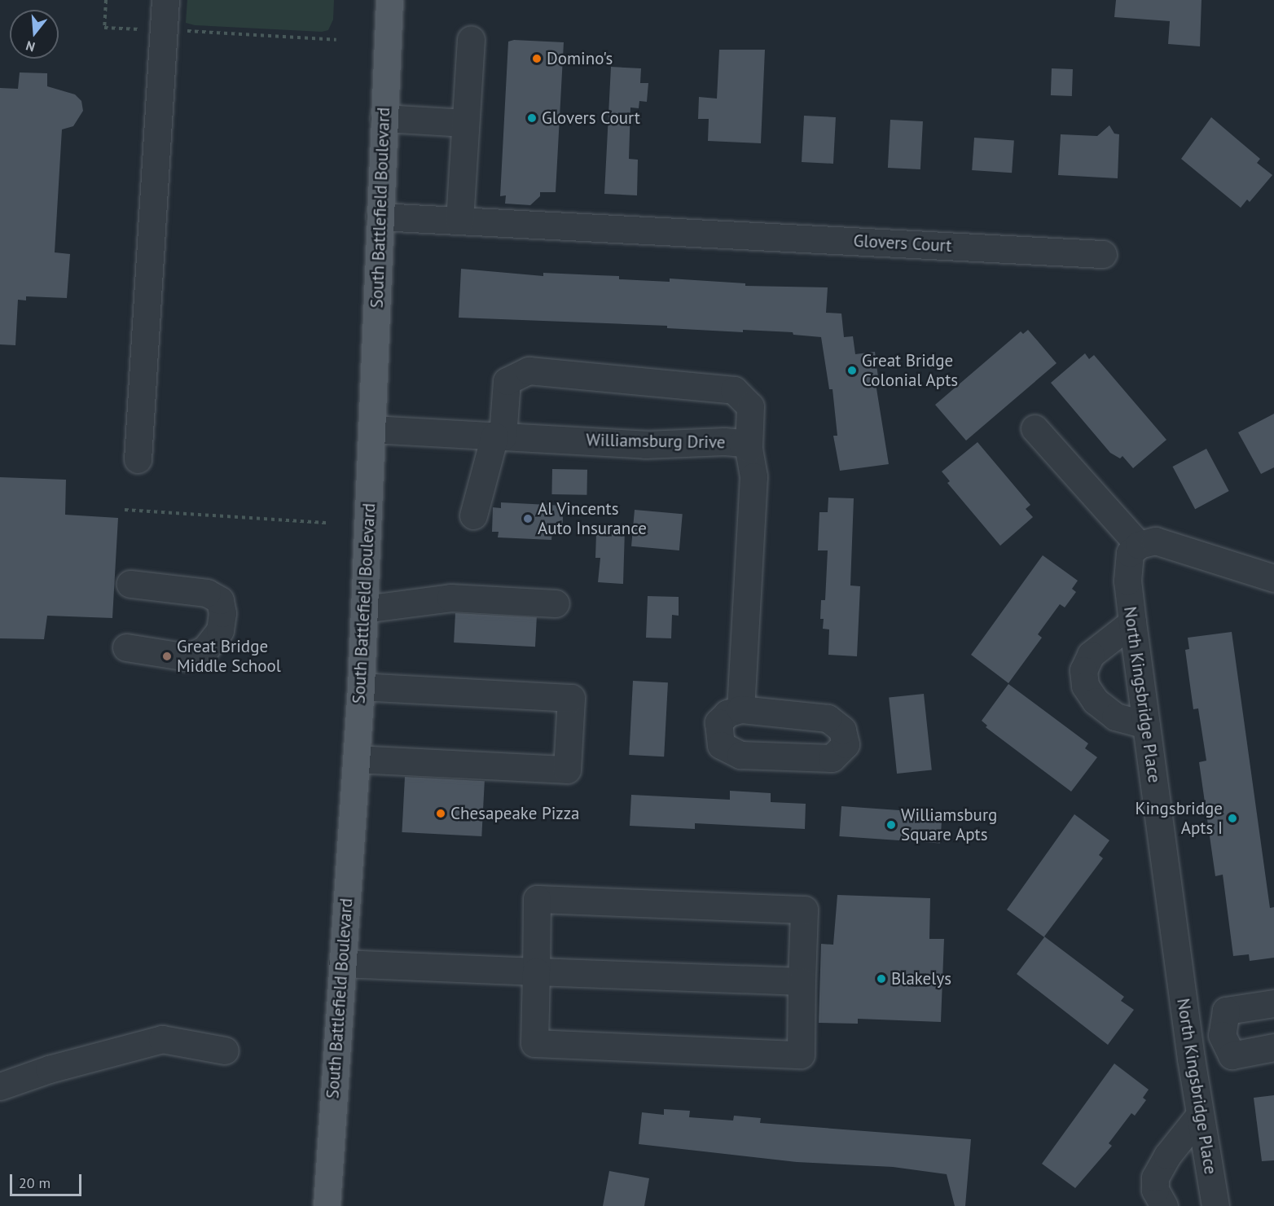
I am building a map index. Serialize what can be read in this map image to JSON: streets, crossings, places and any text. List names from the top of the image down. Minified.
{"streets":{"main road":["South Battlefield Boulevard"],"street":["Glovers Court","Williamsburg Drive","North Kingsbridge Place"]},"crossings":[["South Battlefield Boulevard","Glovers Court"],["South Battlefield Boulevard","Williamsburg Drive"]],"places":["Domino's","Glovers Court","Great Bridge Colonial Apts","Al Vincents Auto Insurance","Great Bridge Middle School","Chesapeake Pizza","Kingsbridge Apts I","Williamsburg Square Apts","Blakelys"],"scale_bar":"20 m","north":"bottom"}
